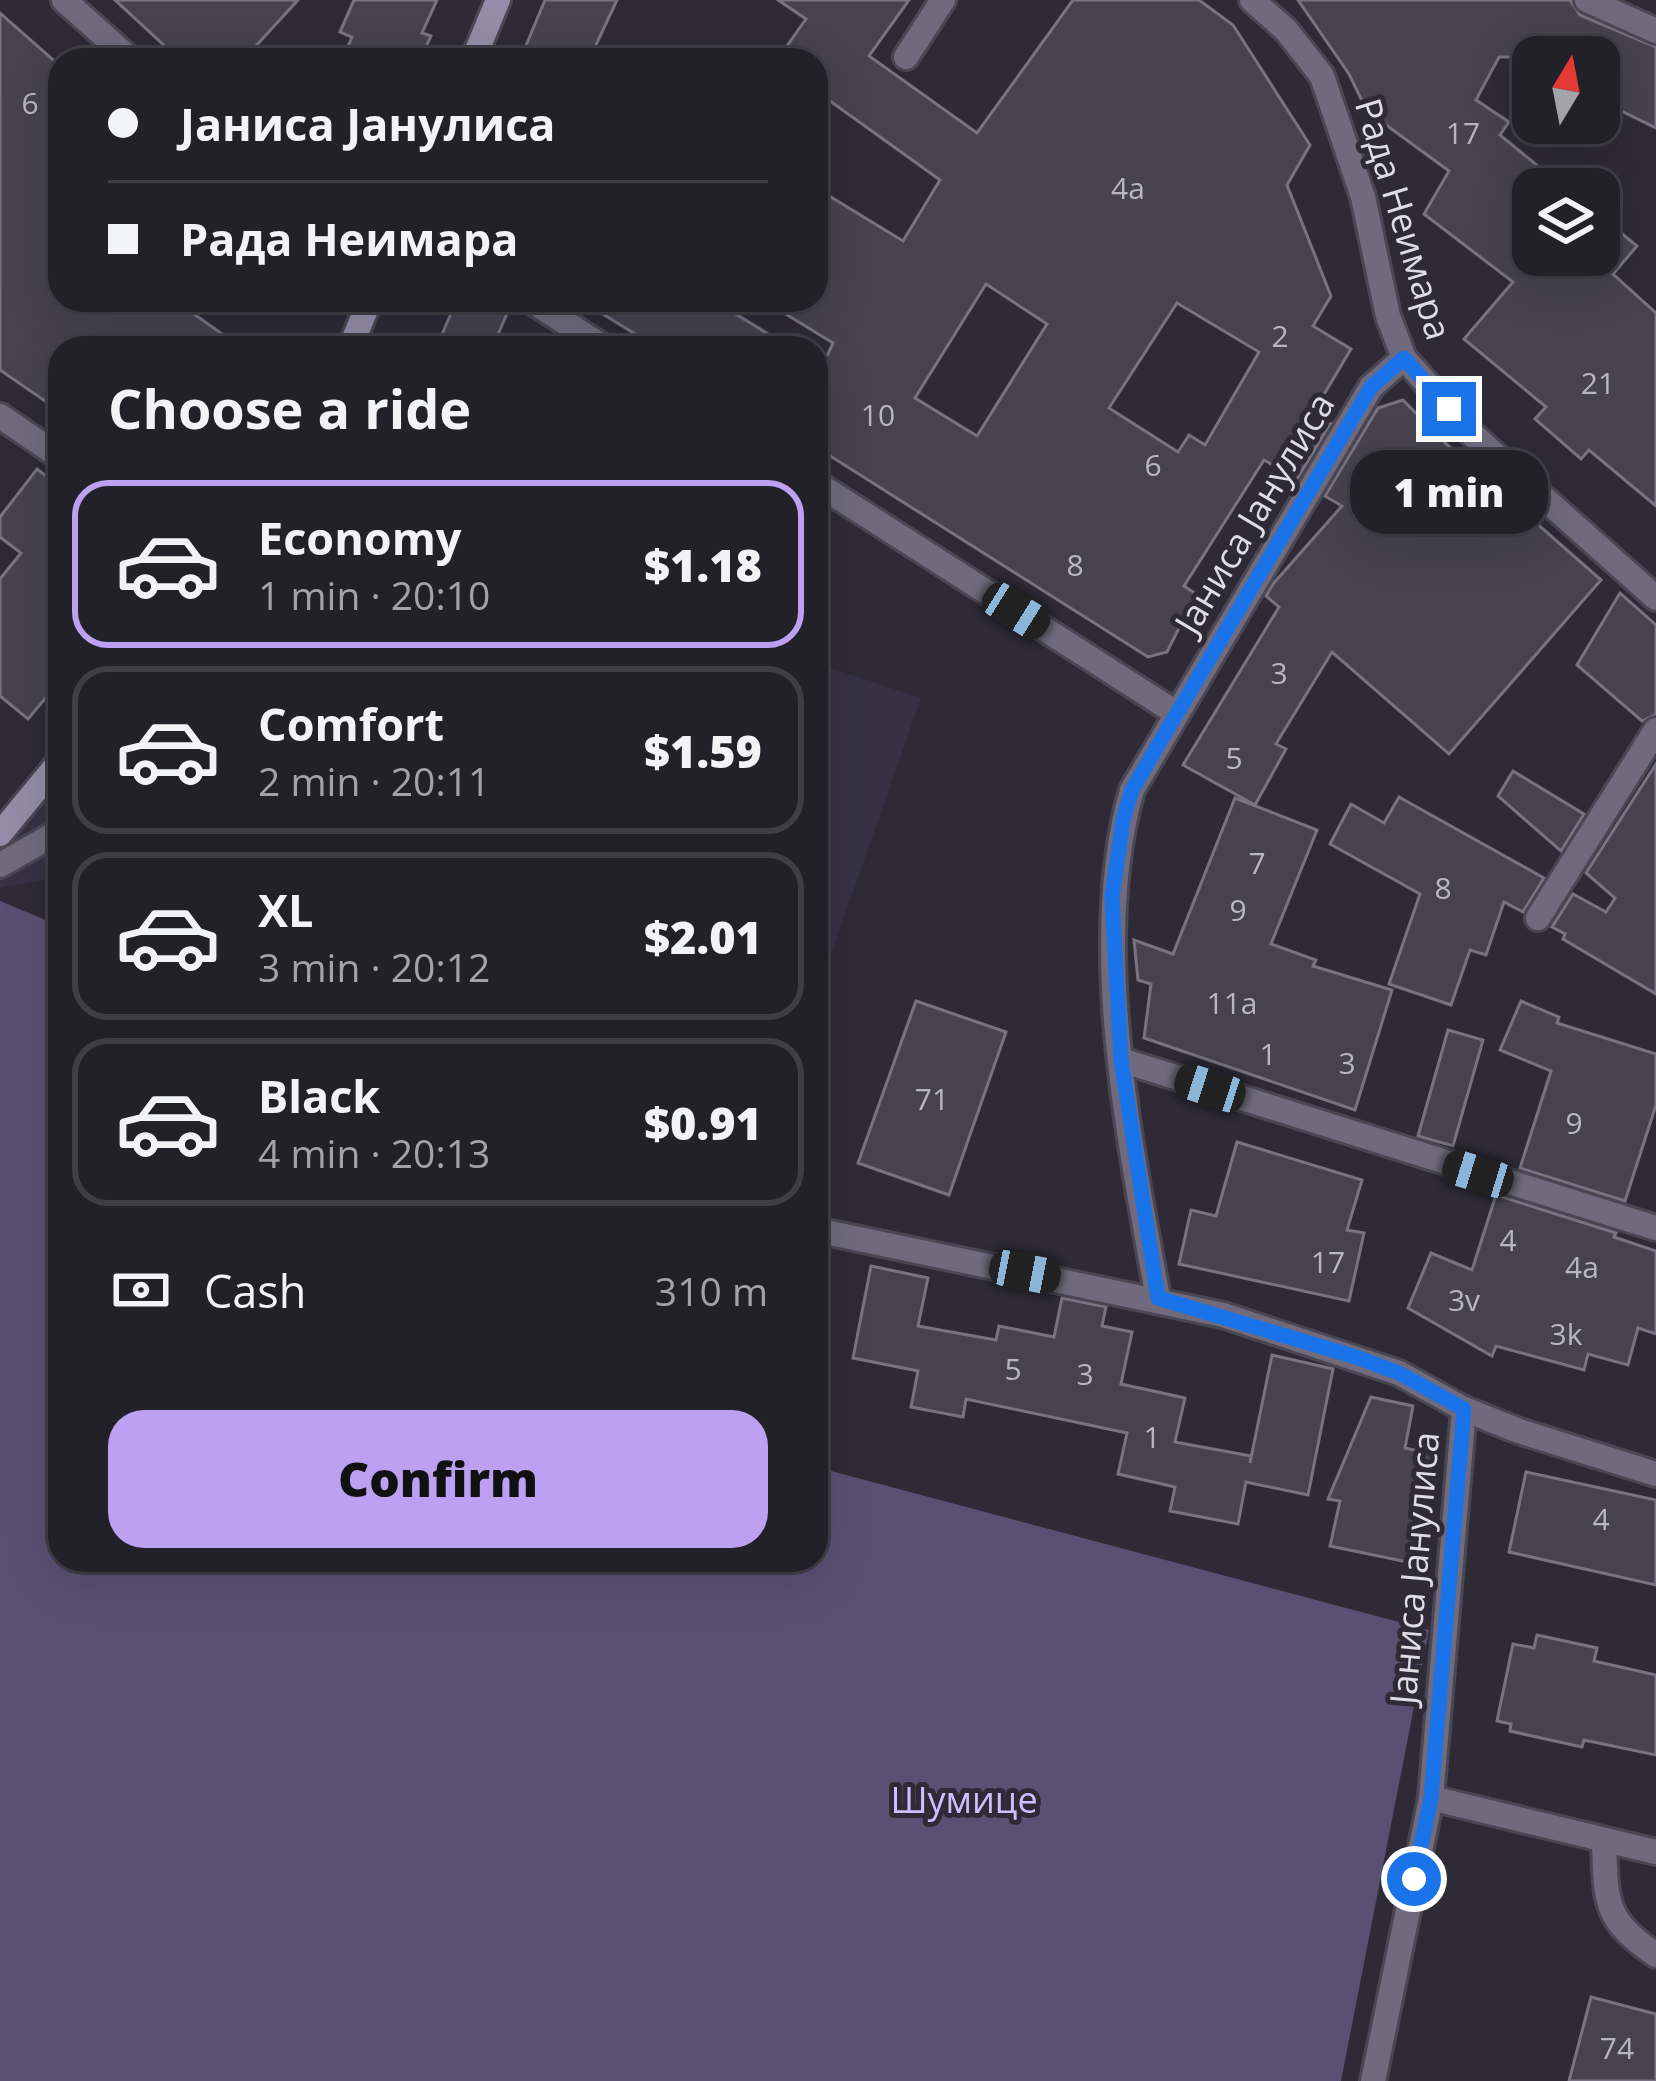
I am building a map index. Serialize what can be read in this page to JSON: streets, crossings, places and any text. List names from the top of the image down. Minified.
{"streets":{"street":["Рада Неимара","Јаниса Јанулиса"]},"crossings":[["Рада Неимара","Јаниса Јанулиса"]],"parks":["Шумице"],"house_numbers":["6","17","4a","2","21","10","6","8","3","5","7","8","9","11a","1","3","71","9","4","17","4a","3v","3k","5","3","1","4","74"],"north":"top","page":{"banner":["Јаниса Јанулиса","Рада Неимара"],"heading":"Choose a ride","bubble":"1 min","list":[{"name":"Economy","note":"1 min · 20:10","value":"$1.18"},{"name":"Comfort","note":"2 min · 20:11","value":"$1.59"},{"name":"XL","note":"3 min · 20:12","value":"$2.01"},{"name":"Black","note":"4 min · 20:13","value":"$0.91"}],"pay":["Cash","310 m"],"buttons":"Confirm"}}
